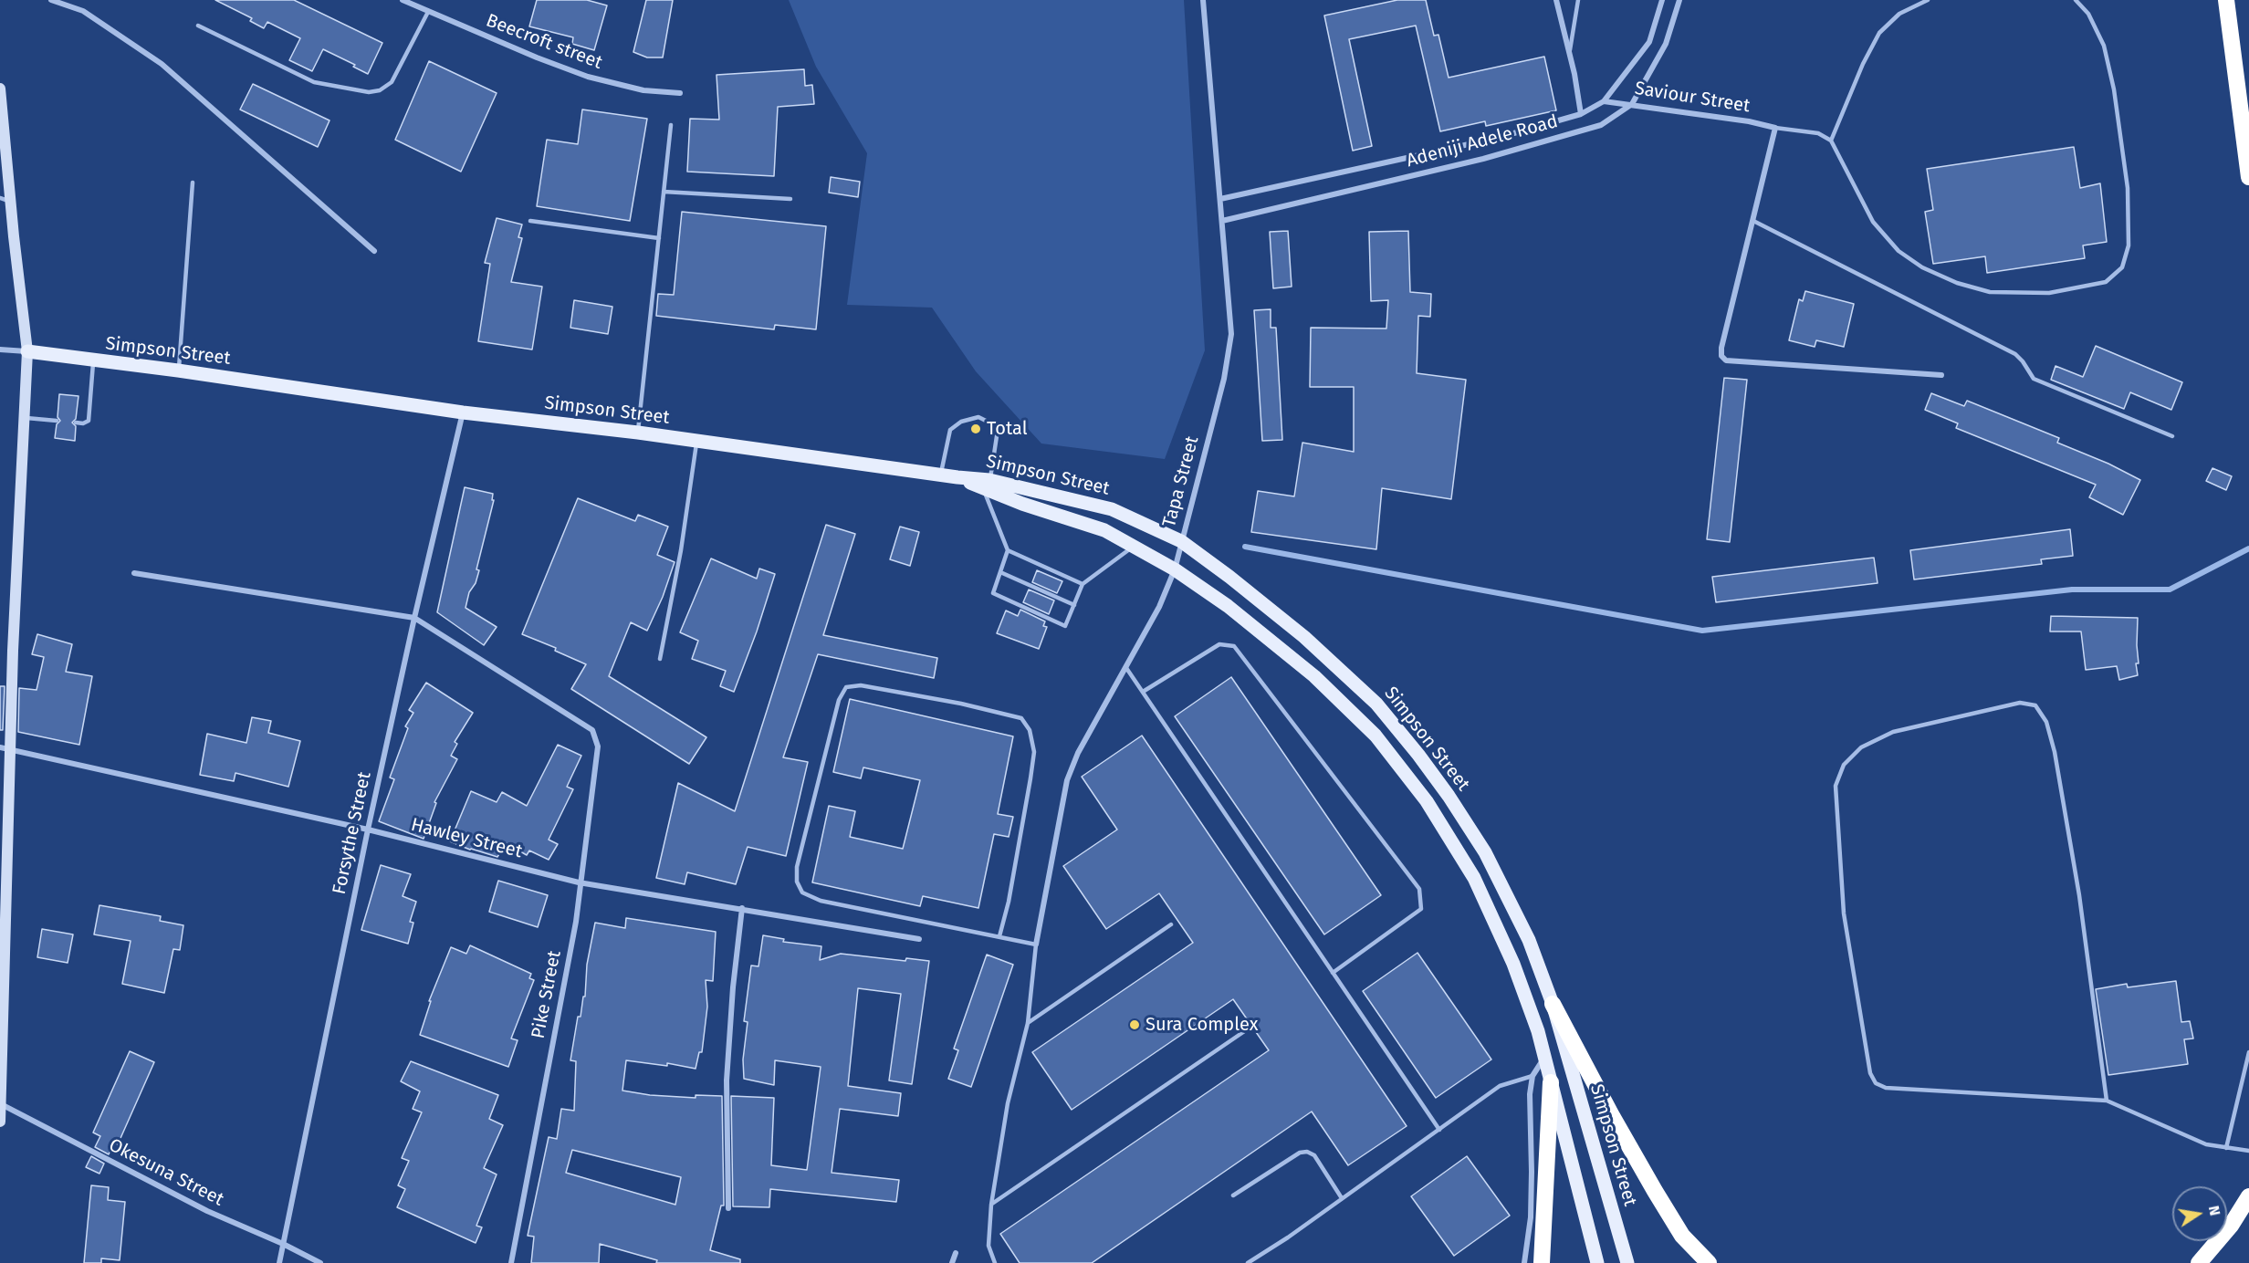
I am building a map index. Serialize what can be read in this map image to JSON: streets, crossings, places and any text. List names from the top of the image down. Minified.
{"streets":{"main road":["Simpson Street"],"street":["Beecroft street","Saviour Street","Adeniji Adele Road","Tapa Street","Forsythe Street","Hawley Street","Pike Street","Okesuna Street"]},"crossings":[["Saviour Street","Adeniji Adele Road"],["Adeniji Adele Road","Tapa Street"],["Simpson Street","Tapa Street"],["Simpson Street","Forsythe Street"],["Forsythe Street","Hawley Street"],["Forsythe Street","Pike Street"],["Forsythe Street","Okesuna Street"],["Hawley Street","Pike Street"]],"places":["Total","Sura Complex"],"north":"right"}
